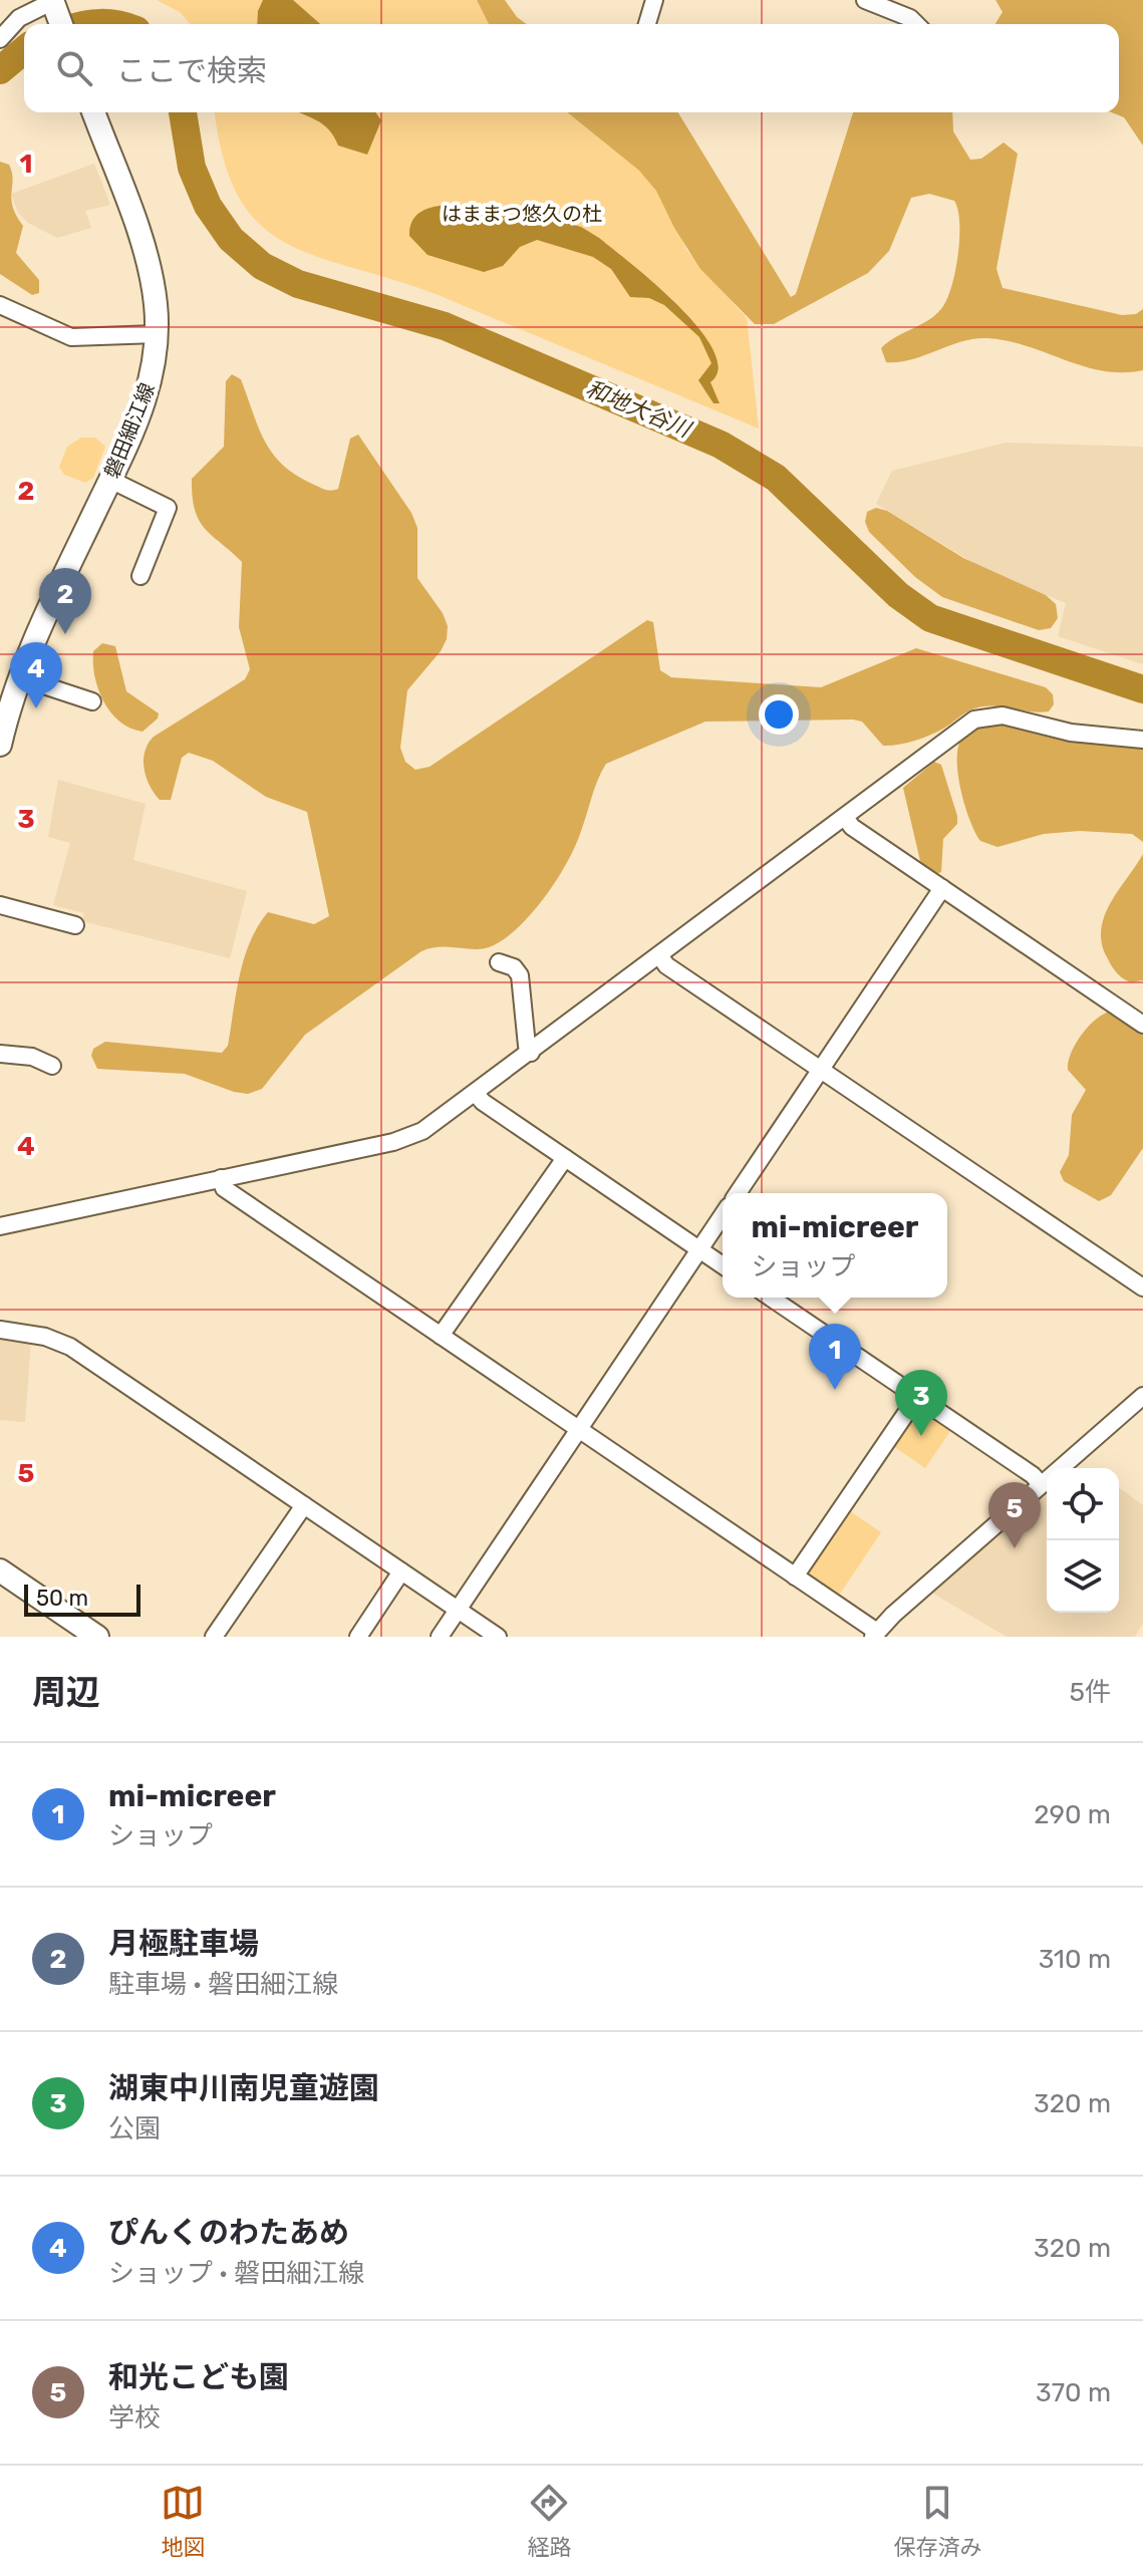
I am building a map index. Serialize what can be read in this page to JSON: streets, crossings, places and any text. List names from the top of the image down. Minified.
{"streets":{"main road":["磐田細江線"]},"water":["和地大谷川"],"parks":["はままつ悠久の杜"],"scale_bar":"50 m","page":{"search":"ここで検索","pins":["2","4","1","3","5"],"popup":["mi-micreer","ショップ"],"scale":"50 m","heading":["周辺","5件"],"list":[{"mark":"1","name":"mi-micreer","note":"ショップ","value":"290 m"},{"mark":"2","name":"月極駐車場","note":"駐車場 · 磐田細江線","value":"310 m"},{"mark":"3","name":"湖東中川南児童遊園","note":"公園","value":"320 m"},{"mark":"4","name":"ぴんくのわたあめ","note":"ショップ · 磐田細江線","value":"320 m"},{"mark":"5","name":"和光こども園","note":"学校","value":"370 m"}],"nav":["地図","経路","保存済み"]},"grid":{"rows":["1","2","3","4","5"]}}
